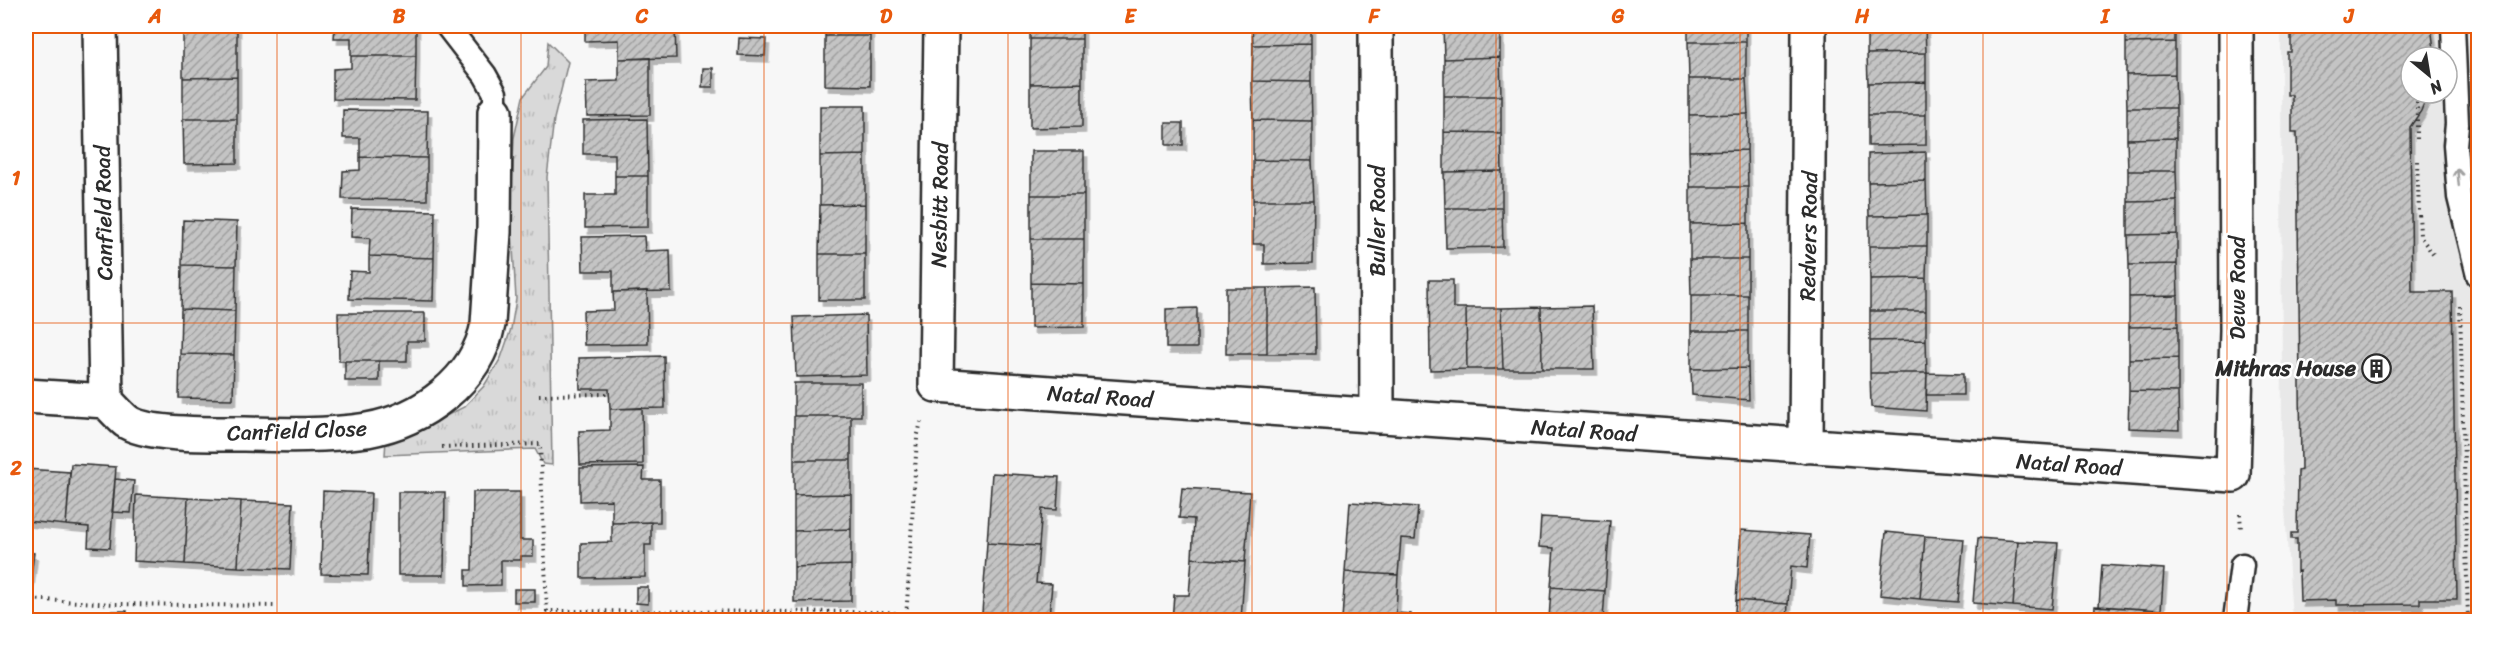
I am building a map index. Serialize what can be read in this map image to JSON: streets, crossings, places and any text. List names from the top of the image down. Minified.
{"streets":{"street":["Nesbitt Road","Canfield Road","Buller Road","Redvers Road","Dewe Road","Natal Road","Canfield Close"]},"crossings":[["Nesbitt Road","Natal Road"],["Canfield Road","Canfield Close"],["Buller Road","Natal Road"],["Redvers Road","Natal Road"],["Dewe Road","Natal Road"]],"places":{"building":["Mithras House"]},"north":"bottom right","grid":{"columns":["A","B","C","D","E","F","G","H","I","J"],"rows":["1","2"]}}
